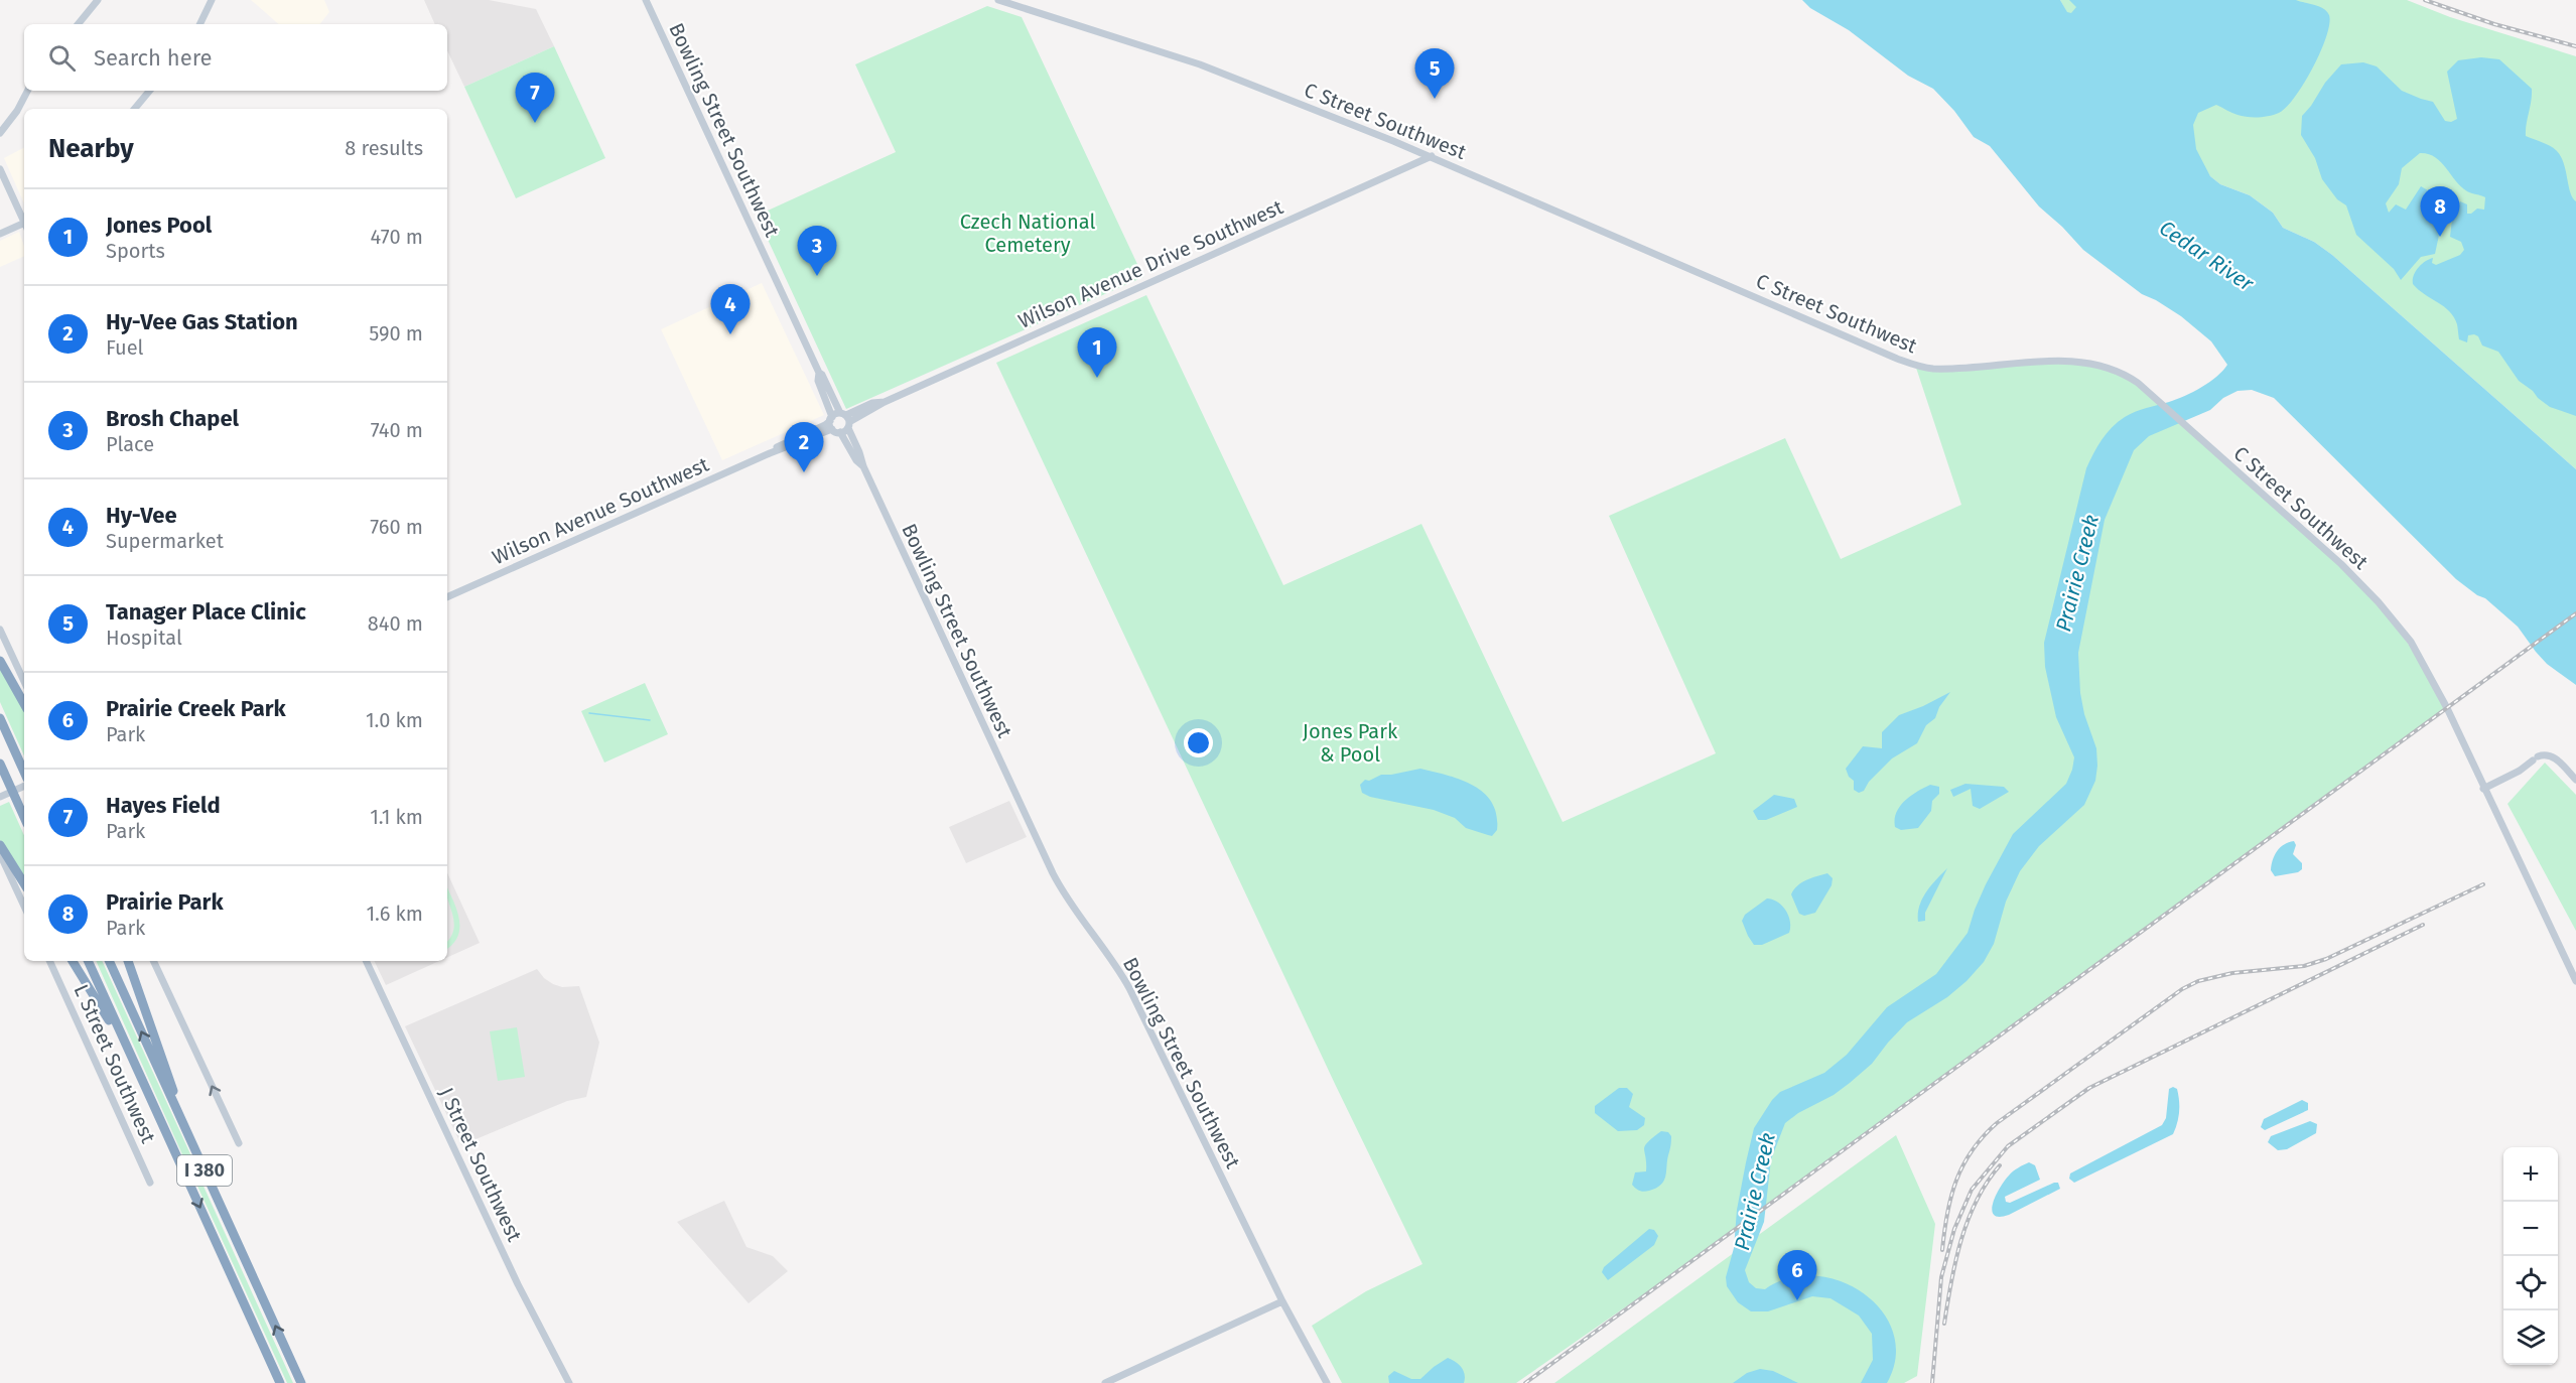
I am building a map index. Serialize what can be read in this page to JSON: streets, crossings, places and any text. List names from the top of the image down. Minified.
{"streets":{"highway":["I 380"],"main road":["C Street Southwest","Bowling Street Southwest","Wilson Avenue Drive Southwest","Wilson Avenue Southwest","L Street Southwest","J Street Southwest"]},"crossings":[["C Street Southwest","Wilson Avenue Drive Southwest"],["Bowling Street Southwest","Wilson Avenue Drive Southwest"],["Bowling Street Southwest","Wilson Avenue Southwest"],["Wilson Avenue Drive Southwest","Wilson Avenue Southwest"]],"water":["Cedar River","Prairie Creek"],"parks":["Czech National Cemetery","Jones Park & Pool"],"page":{"search":"Search here","pins":["5","7","8","3","4","1","2","6"],"heading":["Nearby","8 results"],"list":[{"mark":"1","name":"Jones Pool","note":"Sports","value":"470 m"},{"mark":"2","name":"Hy-Vee Gas Station","note":"Fuel","value":"590 m"},{"mark":"3","name":"Brosh Chapel","note":"Place","value":"740 m"},{"mark":"4","name":"Hy-Vee","note":"Supermarket","value":"760 m"},{"mark":"5","name":"Tanager Place Clinic","note":"Hospital","value":"840 m"},{"mark":"6","name":"Prairie Creek Park","note":"Park","value":"1.0 km"},{"mark":"7","name":"Hayes Field","note":"Park","value":"1.1 km"},{"mark":"8","name":"Prairie Park","note":"Park","value":"1.6 km"}],"map_buttons":["+","−"]}}
